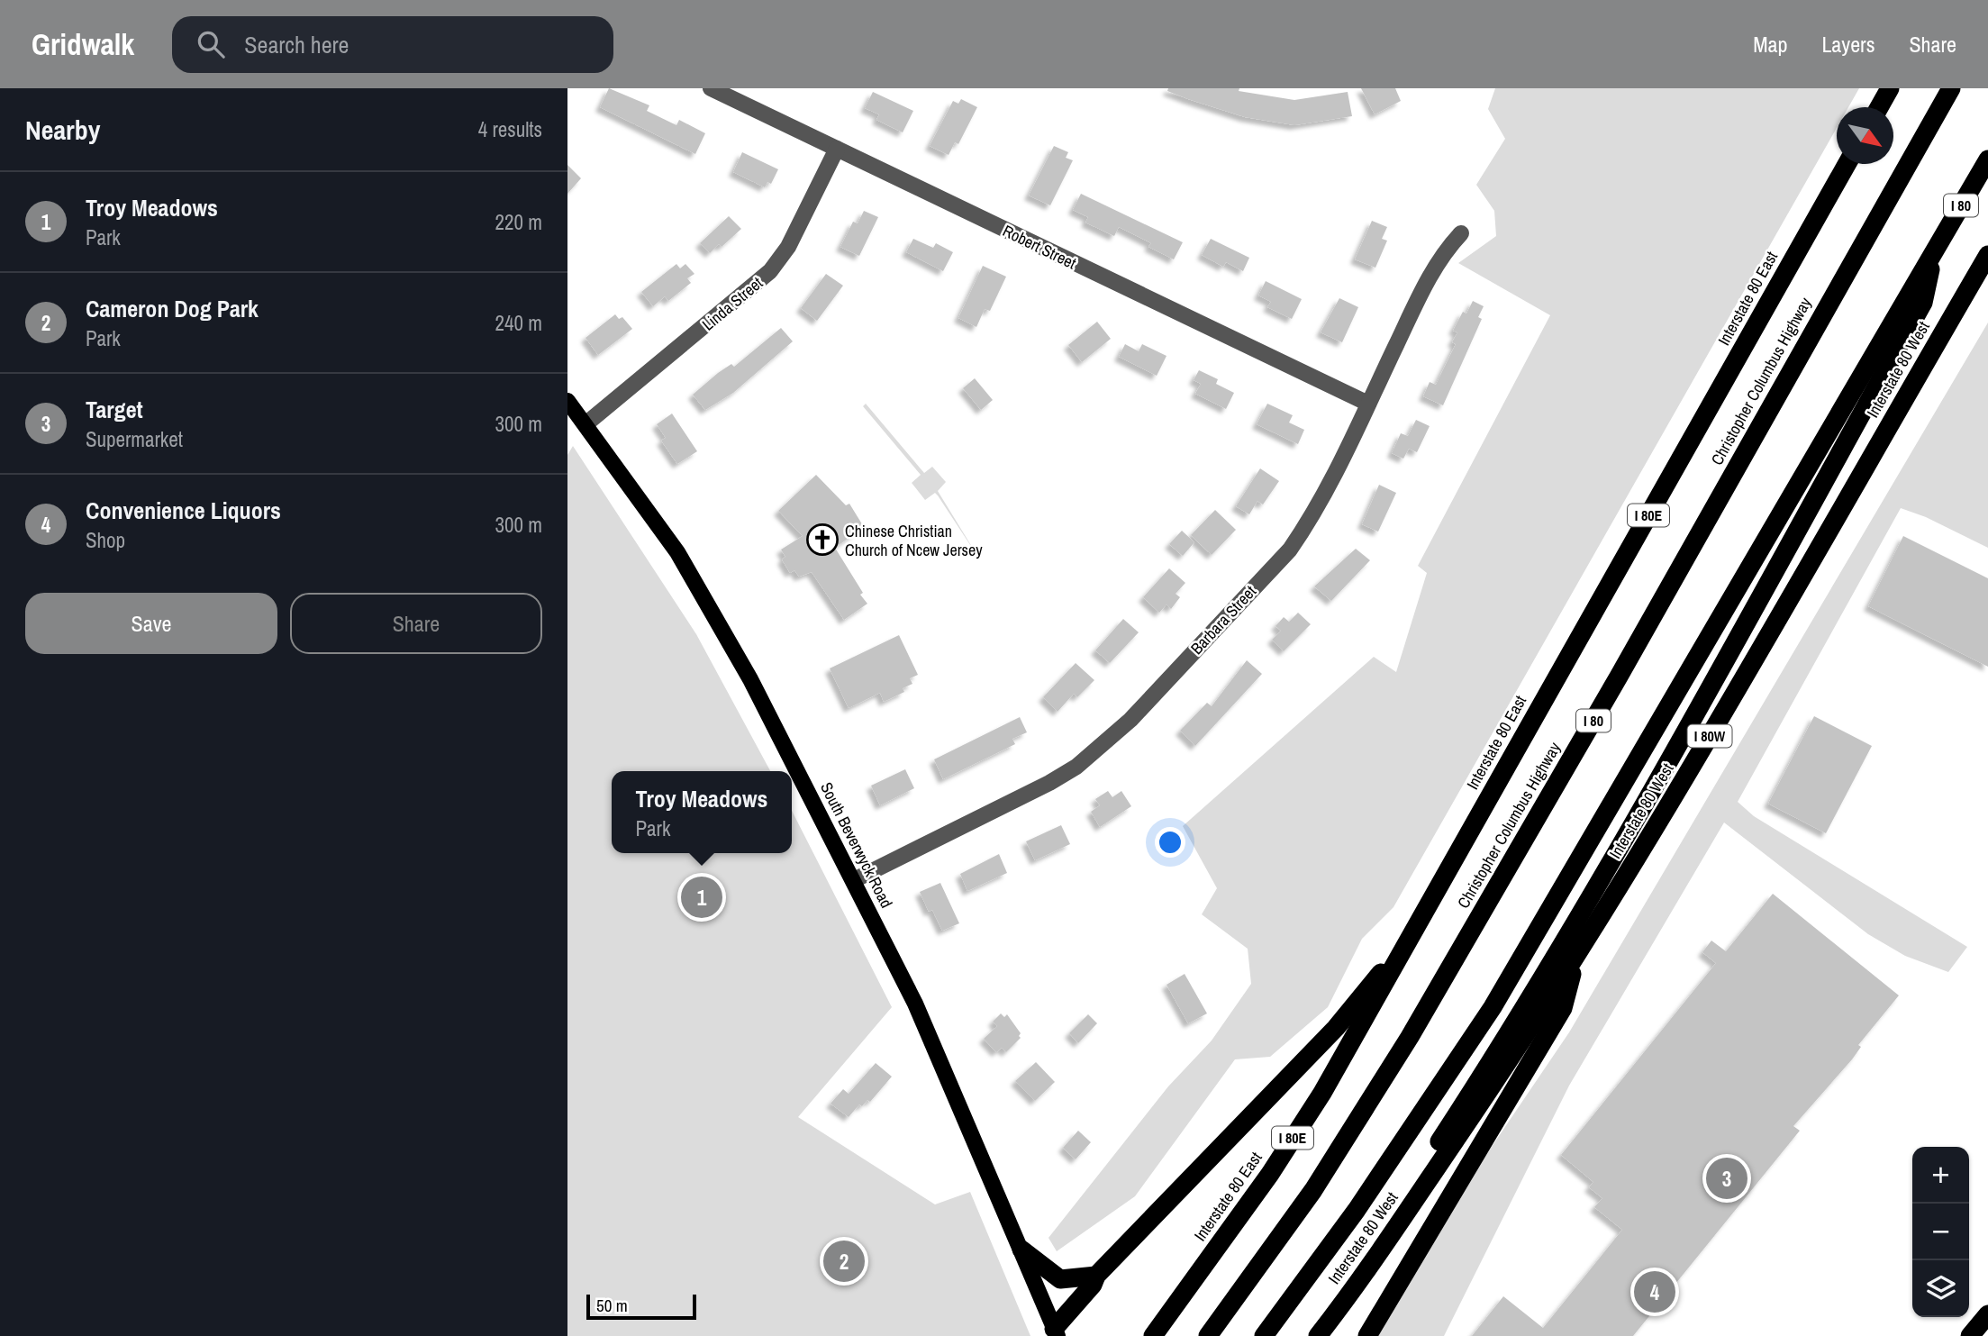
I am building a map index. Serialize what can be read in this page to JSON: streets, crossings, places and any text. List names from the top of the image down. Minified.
{"streets":{"highway":["I 80","Interstate 80 East","Interstate 80 West","Christopher Columbus Highway","I 80E","I 80W"],"main road":["South Beverwyck Road"],"street":["Robert Street","Linda Street","Barbara Street"]},"crossings":[["Robert Street","Linda Street"],["Robert Street","Barbara Street"],["Linda Street","South Beverwyck Road"],["Barbara Street","South Beverwyck Road"]],"places":{"church":["Chinese Christian Church of Ncew Jersey"]},"scale_bar":"50 m","north":"bottom right","page":{"header":"Gridwalk","search":"Search here","nav":["Map","Layers","Share"],"heading":["Nearby","4 results"],"list":[{"mark":"1","name":"Troy Meadows","note":"Park","value":"220 m"},{"mark":"2","name":"Cameron Dog Park","note":"Park","value":"240 m"},{"mark":"3","name":"Target","note":"Supermarket","value":"300 m"},{"mark":"4","name":"Convenience Liquors","note":"Shop","value":"300 m"}],"buttons":["Save","Share"],"popup":["Troy Meadows","Park"],"pins":["1","3","2","4"],"map_buttons":["+","−"],"scale":"50 m"}}
